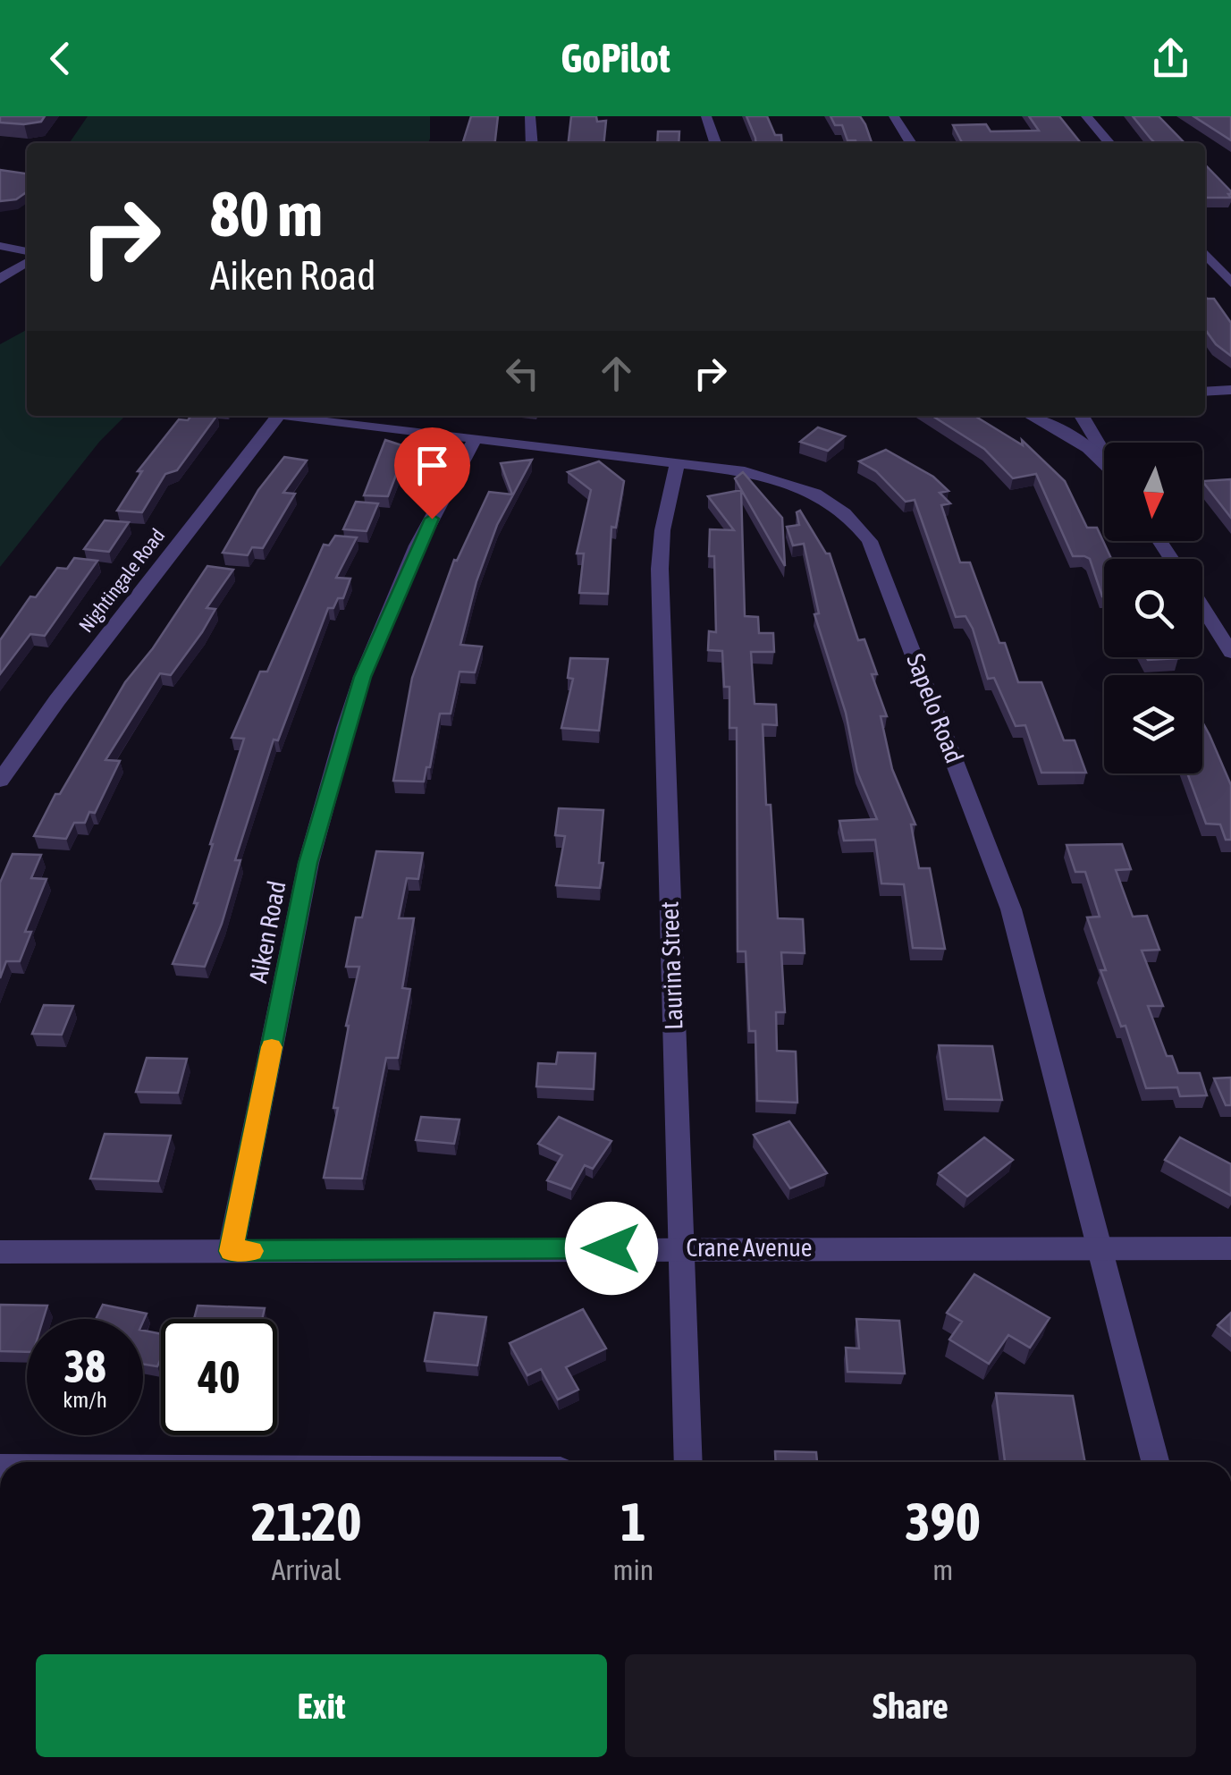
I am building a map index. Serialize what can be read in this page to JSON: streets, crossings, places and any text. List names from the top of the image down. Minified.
{"streets":{"street":["Nightingale Road","Sapelo Road","Aiken Road","Laurina Street","Crane Avenue"]},"crossings":[["Sapelo Road","Aiken Road"],["Sapelo Road","Laurina Street"],["Sapelo Road","Crane Avenue"],["Aiken Road","Crane Avenue"],["Laurina Street","Crane Avenue"]],"north":"bottom","page":{"header":"GoPilot","turn":["80 m","Aiken Road"],"speed":"38 km/h","limit":"40","eta":["21:20","Arrival","1","min","390","m"],"buttons":["Exit","Share"]}}
